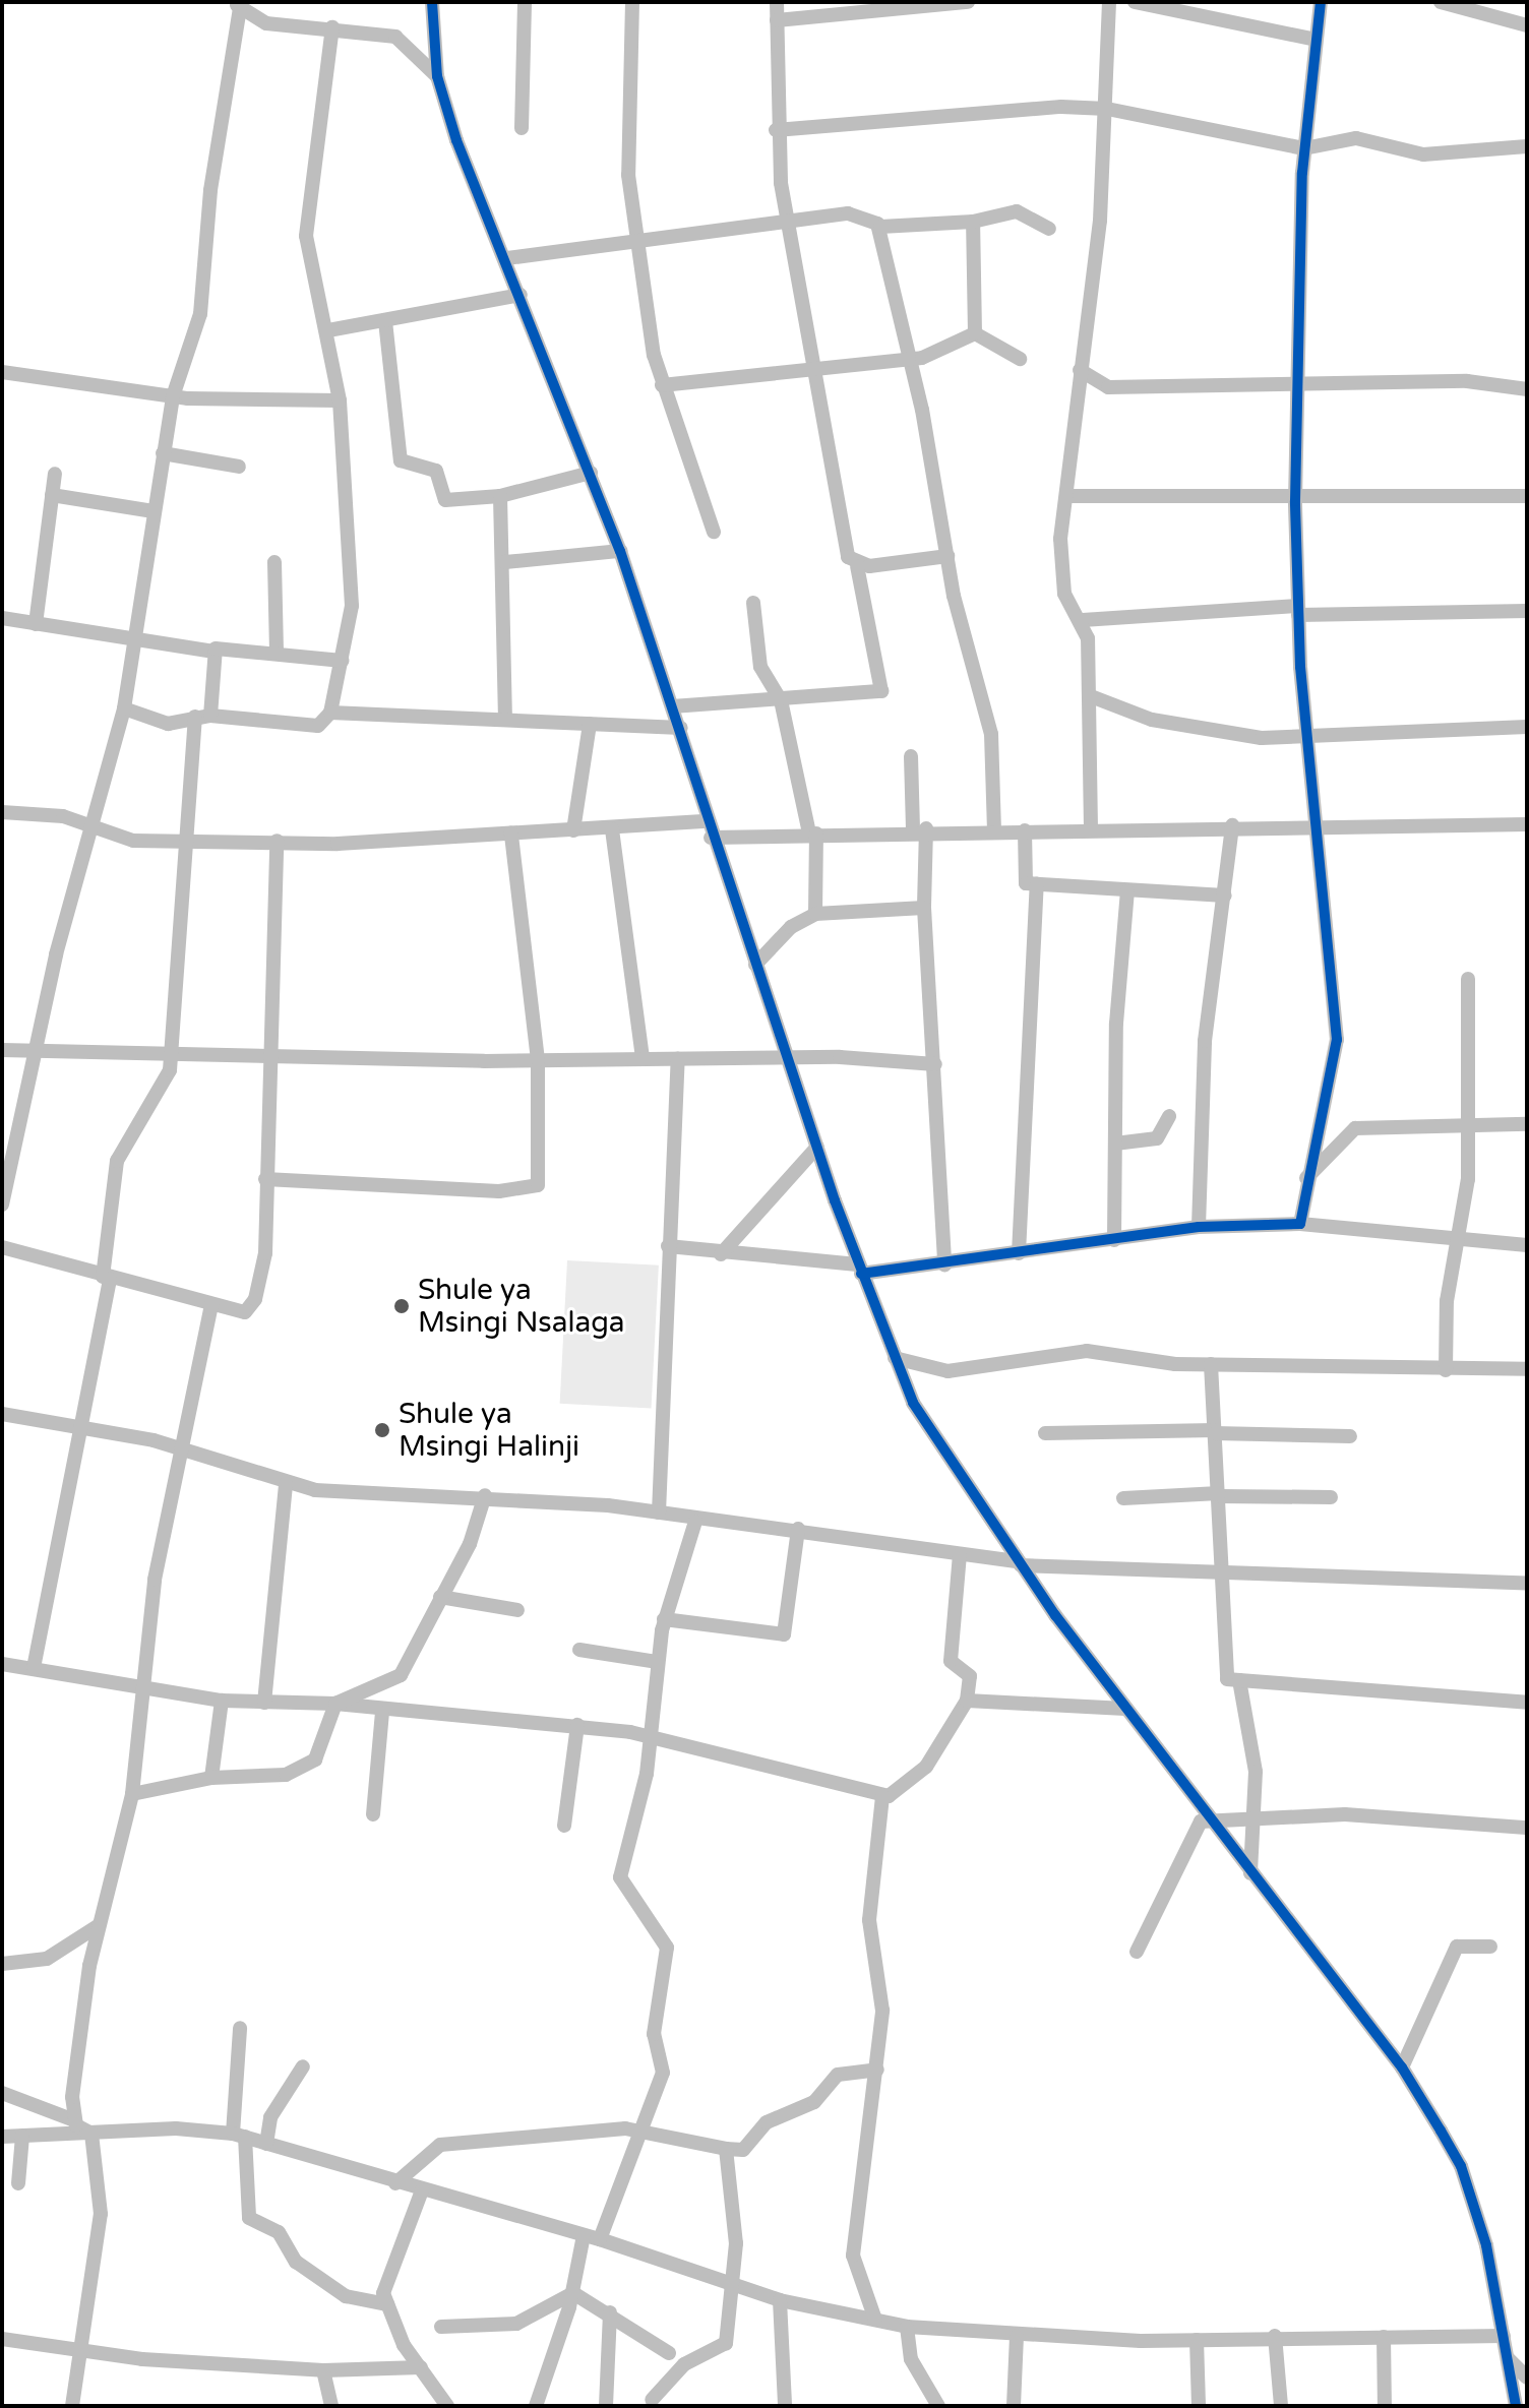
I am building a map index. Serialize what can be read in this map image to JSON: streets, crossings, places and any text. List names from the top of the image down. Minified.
{"places":["Shule ya Msingi Nsalaga","Shule ya Msingi Halinji"]}
